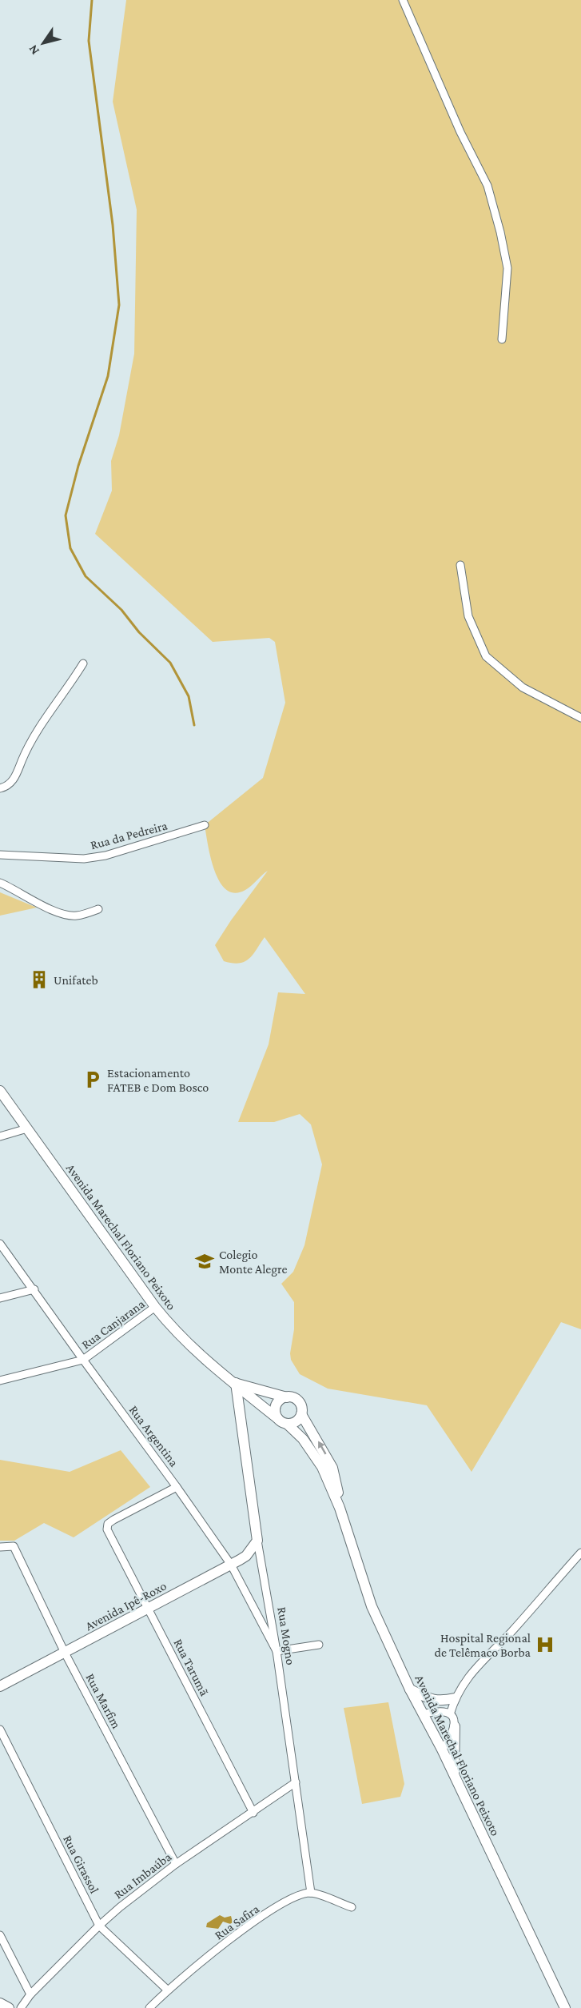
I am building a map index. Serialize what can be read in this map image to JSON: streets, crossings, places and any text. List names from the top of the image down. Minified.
{"streets":{"main road":["Avenida Marechal Floriano Peixoto","Avenida Ipê-Roxo","Rua Mogno"],"street":["Rua da Pedreira","Rua Canjarana","Rua Argentina","Rua Tarumã","Rua Marfim","Rua Girassol","Rua Imbaúba","Rua Safira"]},"crossings":[["Avenida Marechal Floriano Peixoto","Rua Canjarana"],["Avenida Marechal Floriano Peixoto","Rua Mogno"],["Rua Canjarana","Rua Argentina"],["Rua Argentina","Avenida Ipê-Roxo"],["Rua Argentina","Rua Mogno"],["Rua Argentina","Rua Tarumã"],["Avenida Ipê-Roxo","Rua Mogno"],["Avenida Ipê-Roxo","Rua Tarumã"],["Avenida Ipê-Roxo","Rua Marfim"],["Rua Mogno","Rua Imbaúba"],["Rua Mogno","Rua Safira"],["Rua Tarumã","Rua Imbaúba"],["Rua Marfim","Rua Imbaúba"],["Rua Girassol","Rua Imbaúba"],["Rua Girassol","Rua Safira"]],"places":{"building":["Unifateb"],"parking":["Estacionamento FATEB e Dom Bosco"],"school or university":["Colegio Monte Alegre"],"hospital":["Hospital Regional de Telêmaco Borba"]},"north":"bottom left"}
